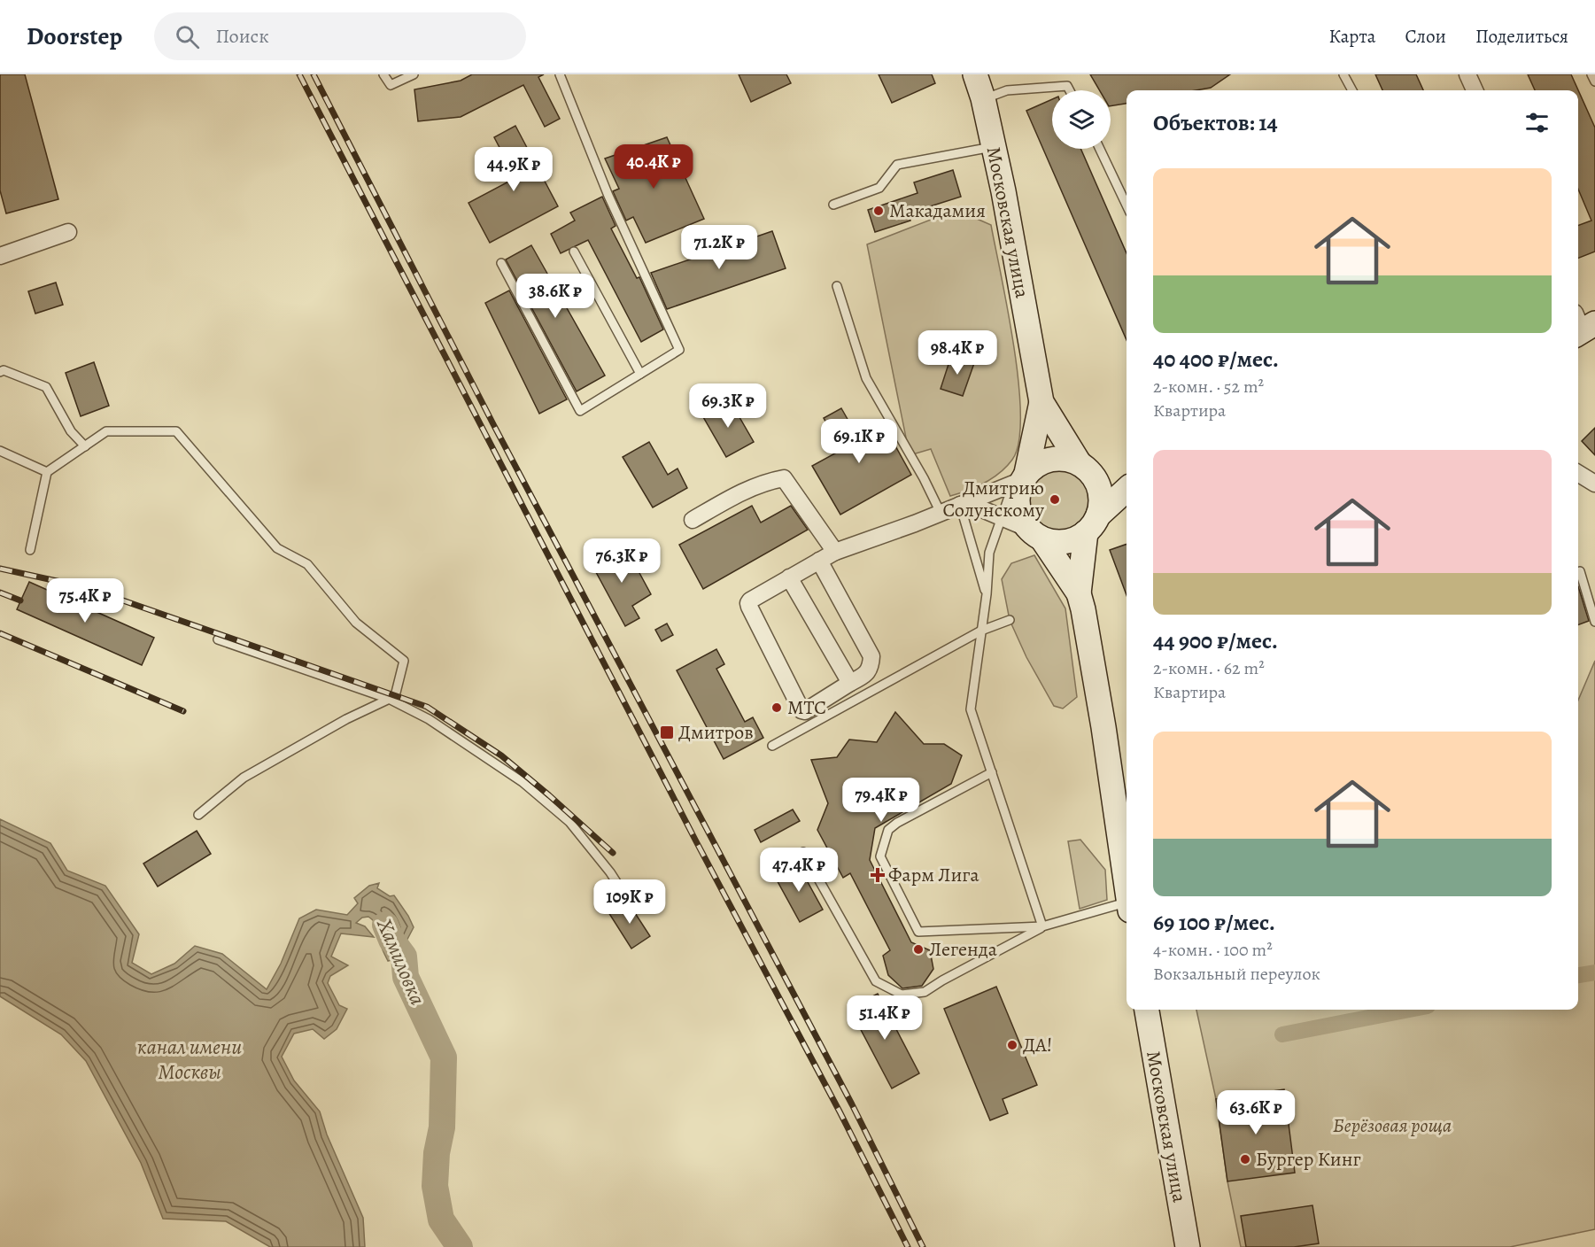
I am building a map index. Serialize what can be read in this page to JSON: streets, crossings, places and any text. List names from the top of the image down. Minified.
{"streets":{"main road":["Московская улица"]},"water":["Хамиловка","канал имени Москвы"],"parks":["Берёзовая роща"],"places":{"other":["Макадамия","Дмитрию Солунскому","МТС","Легенда","ДА!","Бургер Кинг"],"transit":["Дмитров"],"health":["Фарм Лига"]},"page":{"header":"Doorstep","search":"Поиск","nav":["Карта","Слои","Поделиться"],"heading":"Объектов: 14","price":["40.4K ₽","44.9K ₽","71.2K ₽","38.6K ₽","98.4K ₽","69.3K ₽","69.1K ₽","76.3K ₽","75.4K ₽","79.4K ₽","47.4K ₽","109K ₽","51.4K ₽","63.6K ₽"],"list":[{"name":"40 400 ₽/мес.","note":"2-комн. · 52 m² · Квартира"},{"name":"44 900 ₽/мес.","note":"2-комн. · 62 m² · Квартира"},{"name":"69 100 ₽/мес.","note":"4-комн. · 100 m² · Вокзальный переулок"}]}}
